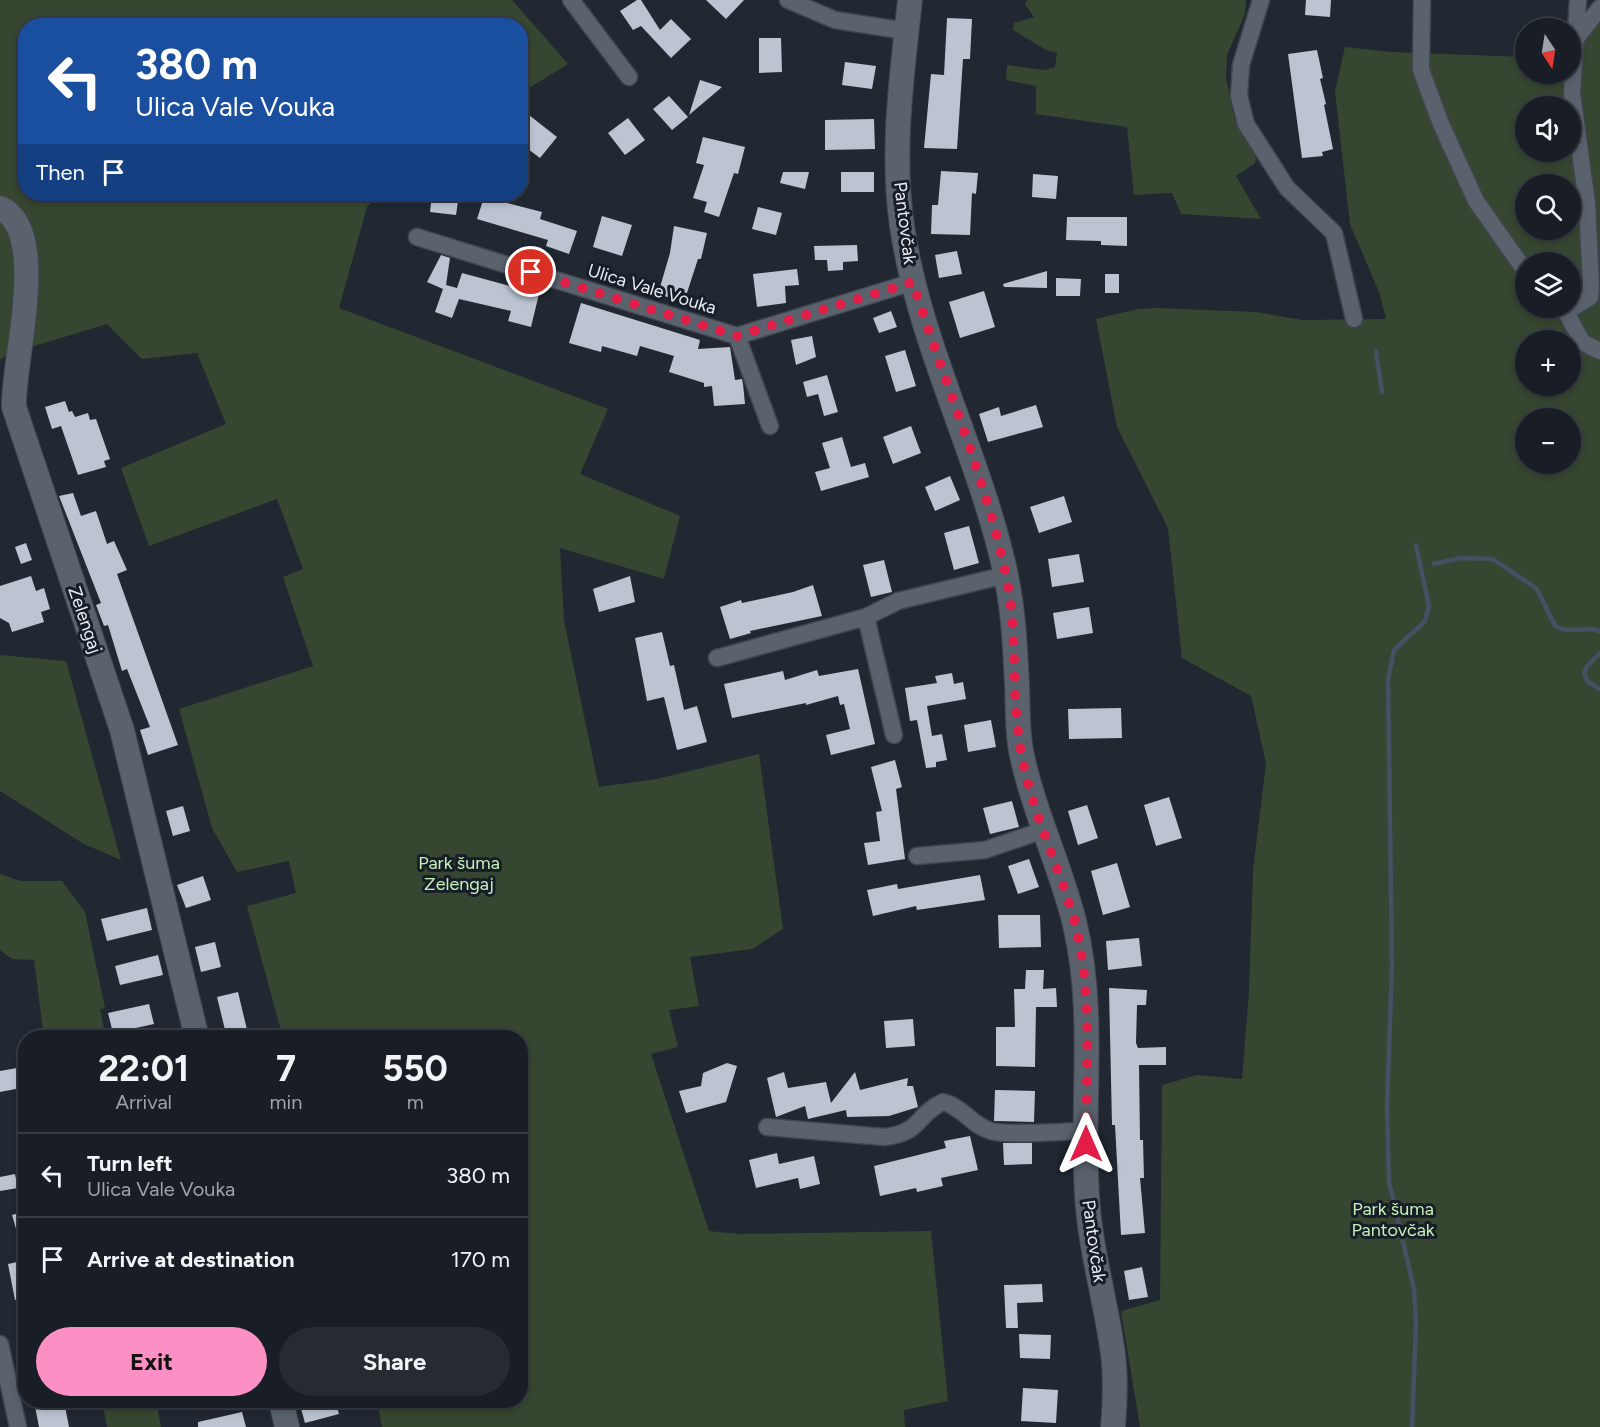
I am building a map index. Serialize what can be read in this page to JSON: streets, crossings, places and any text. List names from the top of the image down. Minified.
{"streets":{"main road":["Pantovčak","Zelengaj"],"street":["Ulica Vale Vouka"]},"parks":["Park šuma Zelengaj","Park šuma Pantovčak"],"north":"bottom","page":{"map_buttons":["+","−"],"turn":["380 m","Ulica Vale Vouka"],"then":"Then","eta":["22:01","Arrival","7","min","550","m"],"list":[{"name":"Turn left","note":"Ulica Vale Vouka","value":"380 m"},{"name":"Arrive at destination","value":"170 m"}],"buttons":["Exit","Share"]}}
